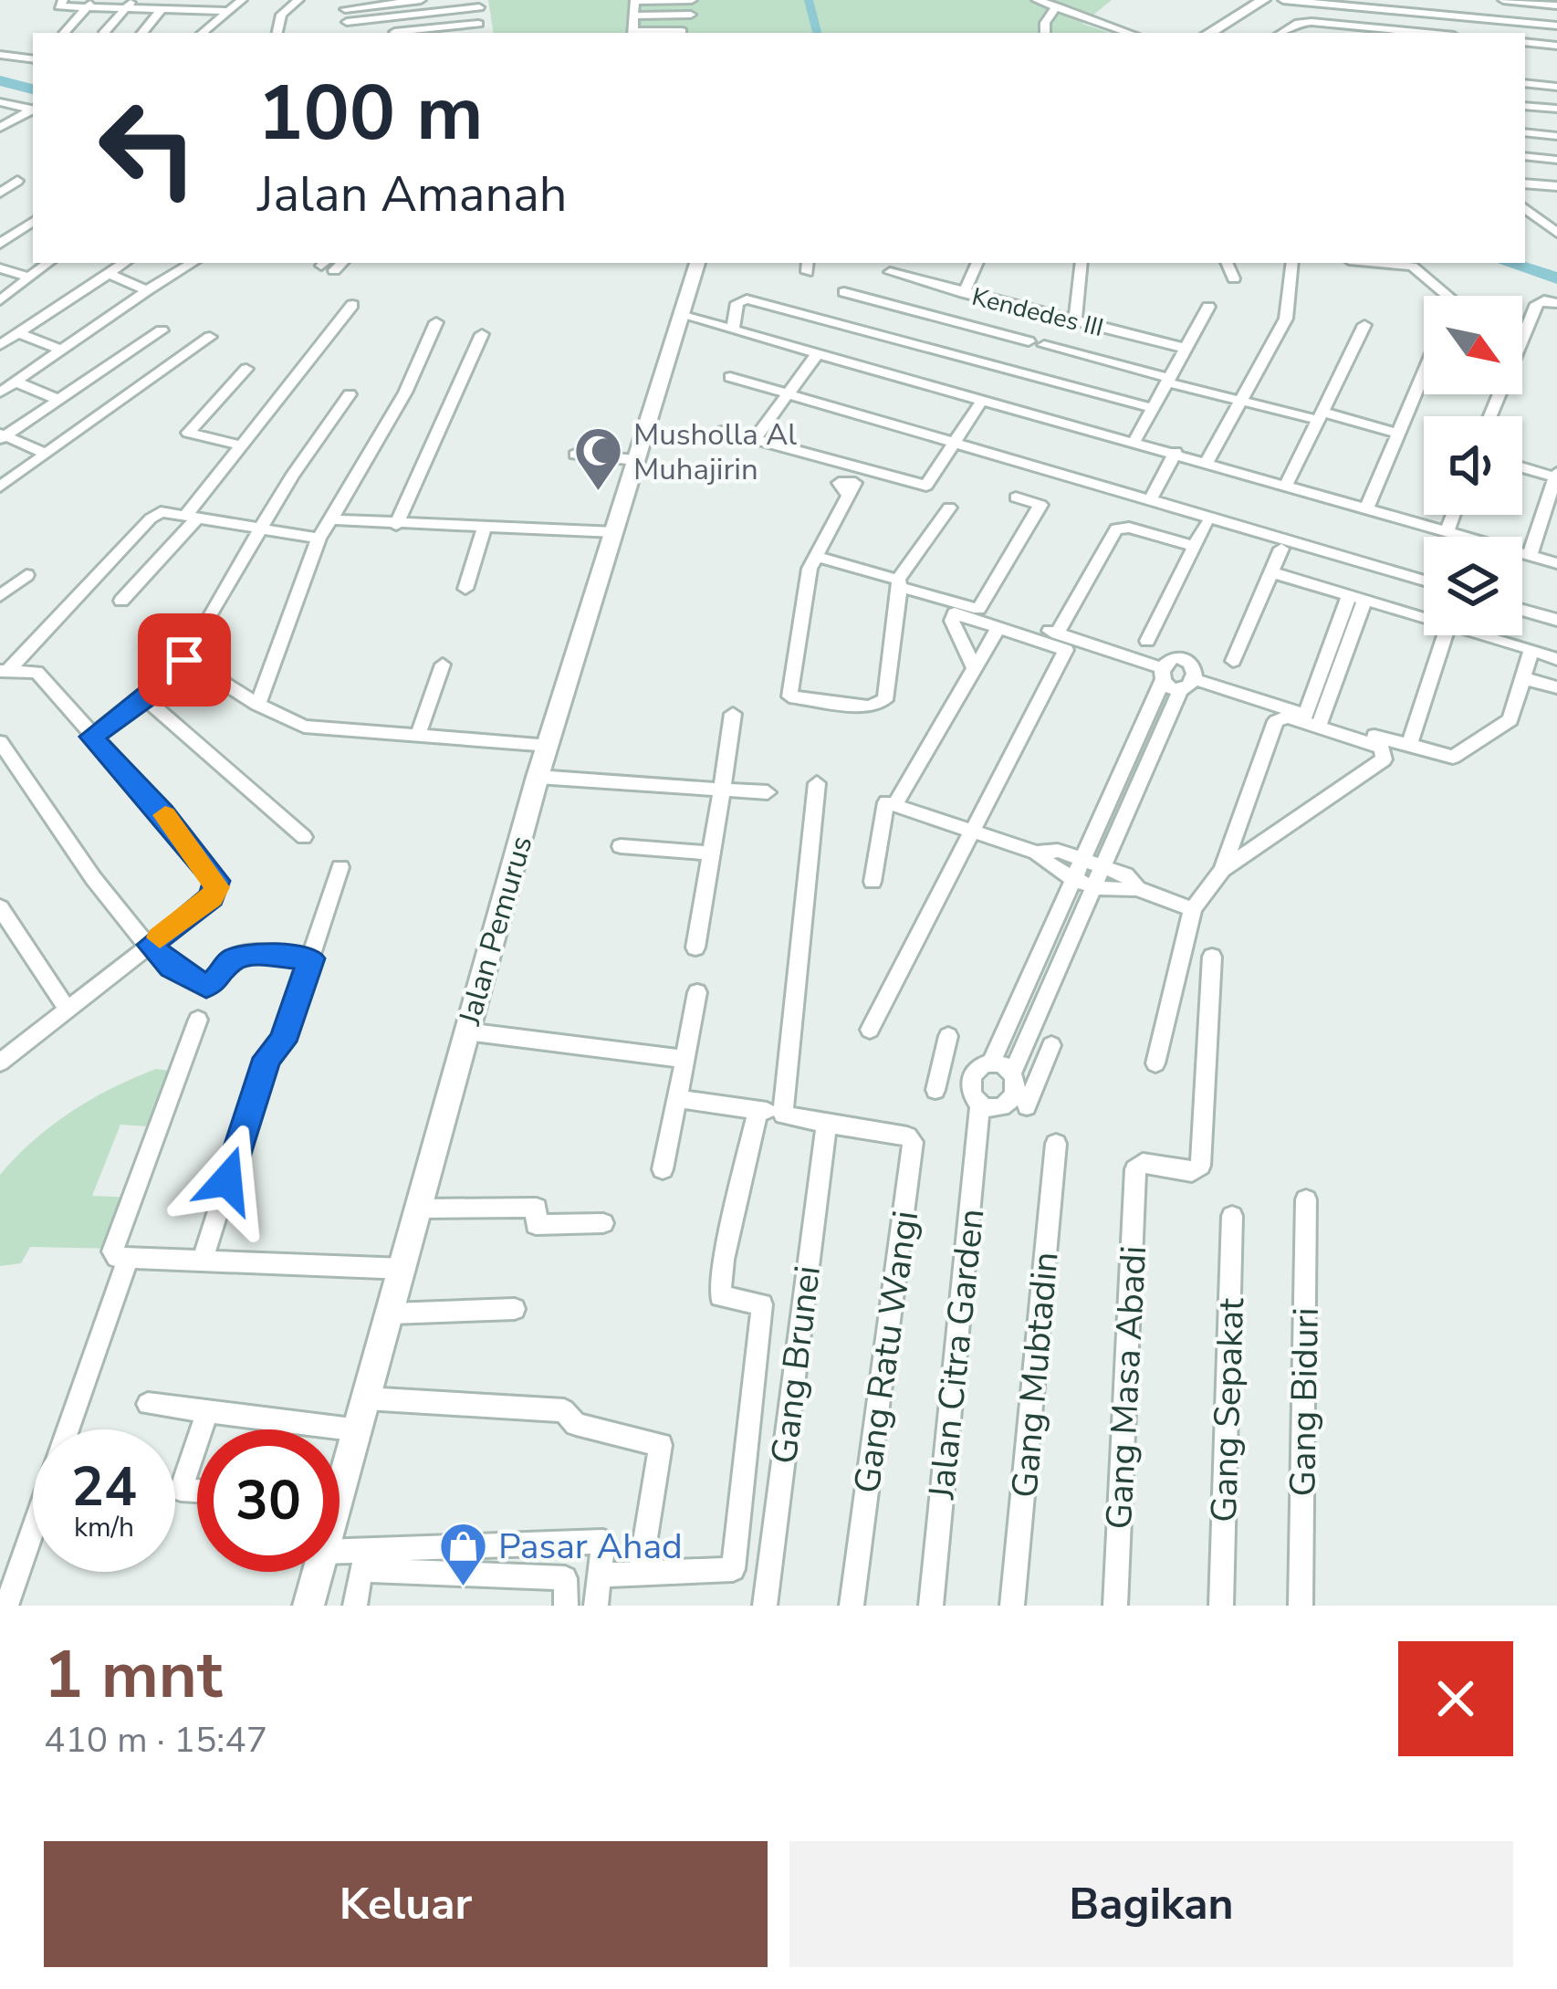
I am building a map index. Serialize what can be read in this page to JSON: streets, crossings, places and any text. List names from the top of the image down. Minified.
{"streets":{"street":["Kendedes III","Jalan Pemurus","Gang Ratu Wangi","Jalan Citra Garden","Gang Brunei","Gang Mubtadin","Gang Masa Abadi","Gang Biduri","Gang Sepakat"]},"crossings":[["Gang Ratu Wangi","Gang Brunei"]],"places":{"mosque":["Musholla Al Muhajirin"],"shop":["Pasar Ahad"]},"north":"bottom right","page":{"turn":["100 m","Jalan Amanah"],"speed":"24 km/h","limit":"30","heading":["1 mnt","410 m · 15:47"],"buttons":["Keluar","Bagikan"]}}
